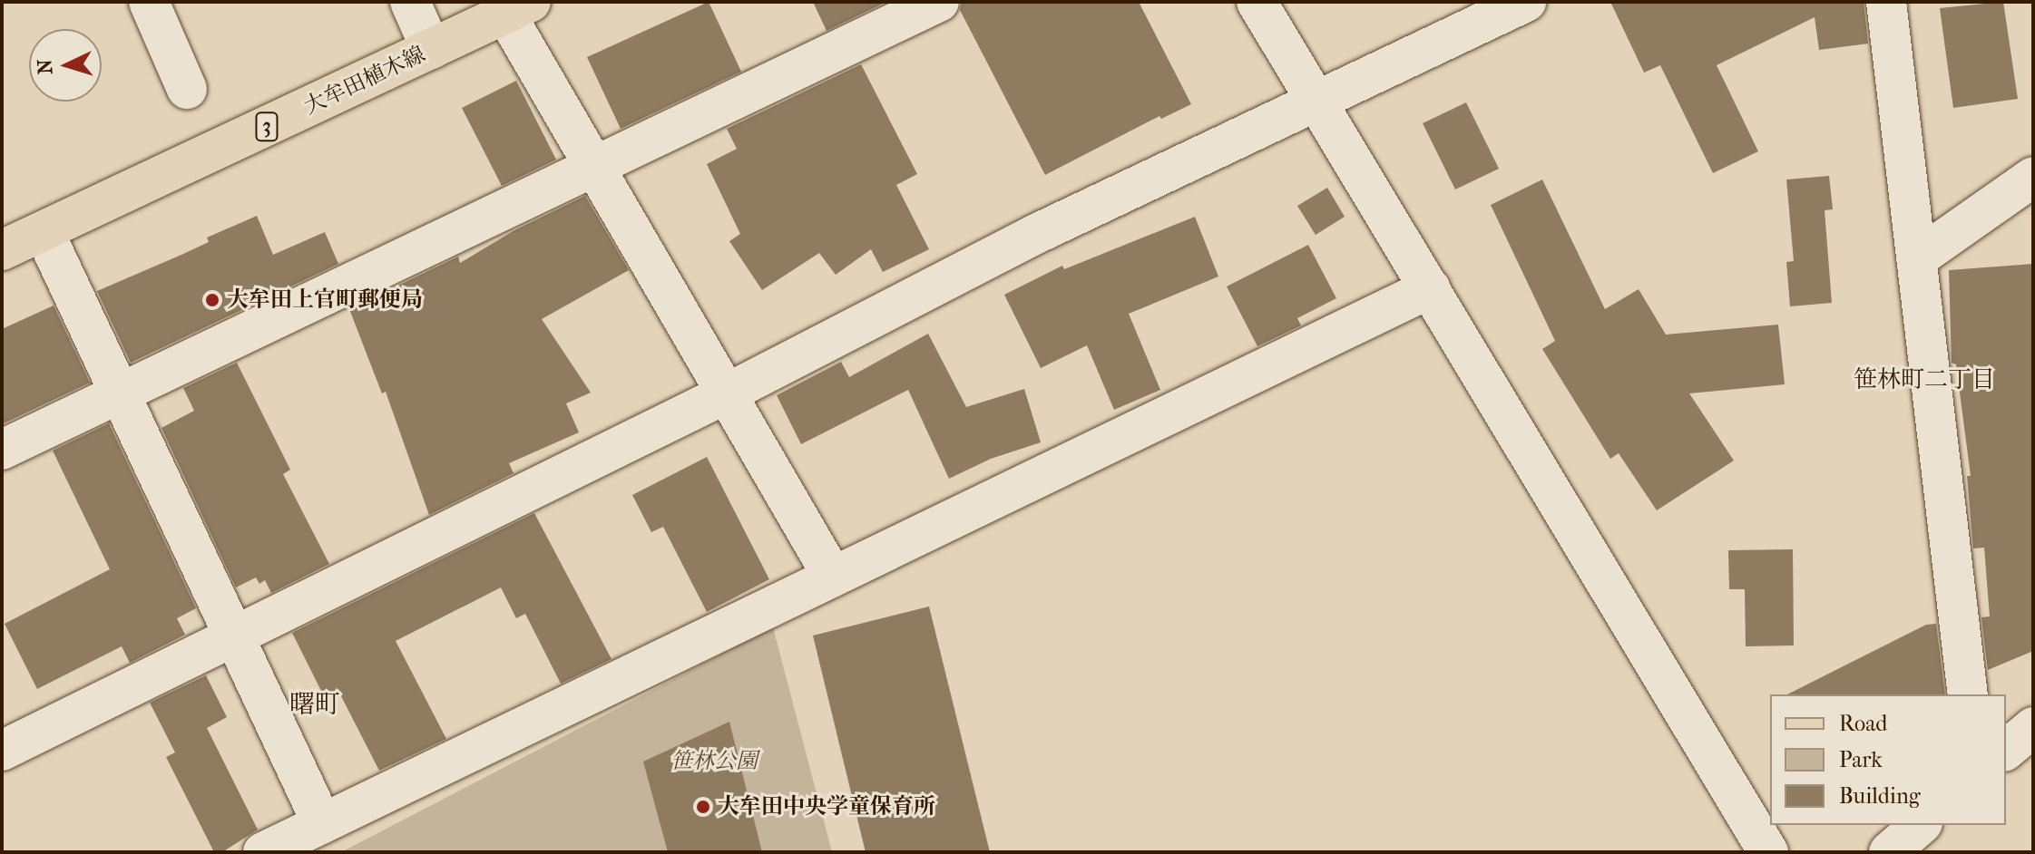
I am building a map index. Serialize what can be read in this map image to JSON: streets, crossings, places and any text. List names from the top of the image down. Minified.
{"streets":{"main road":["大牟田植木線","3"]},"districts":["笹林町二丁目","曙町"],"parks":["笹林公園"],"places":["大牟田上官町郵便局","大牟田中央学童保育所"],"legend":["Road","Park","Building"],"north":"left"}
